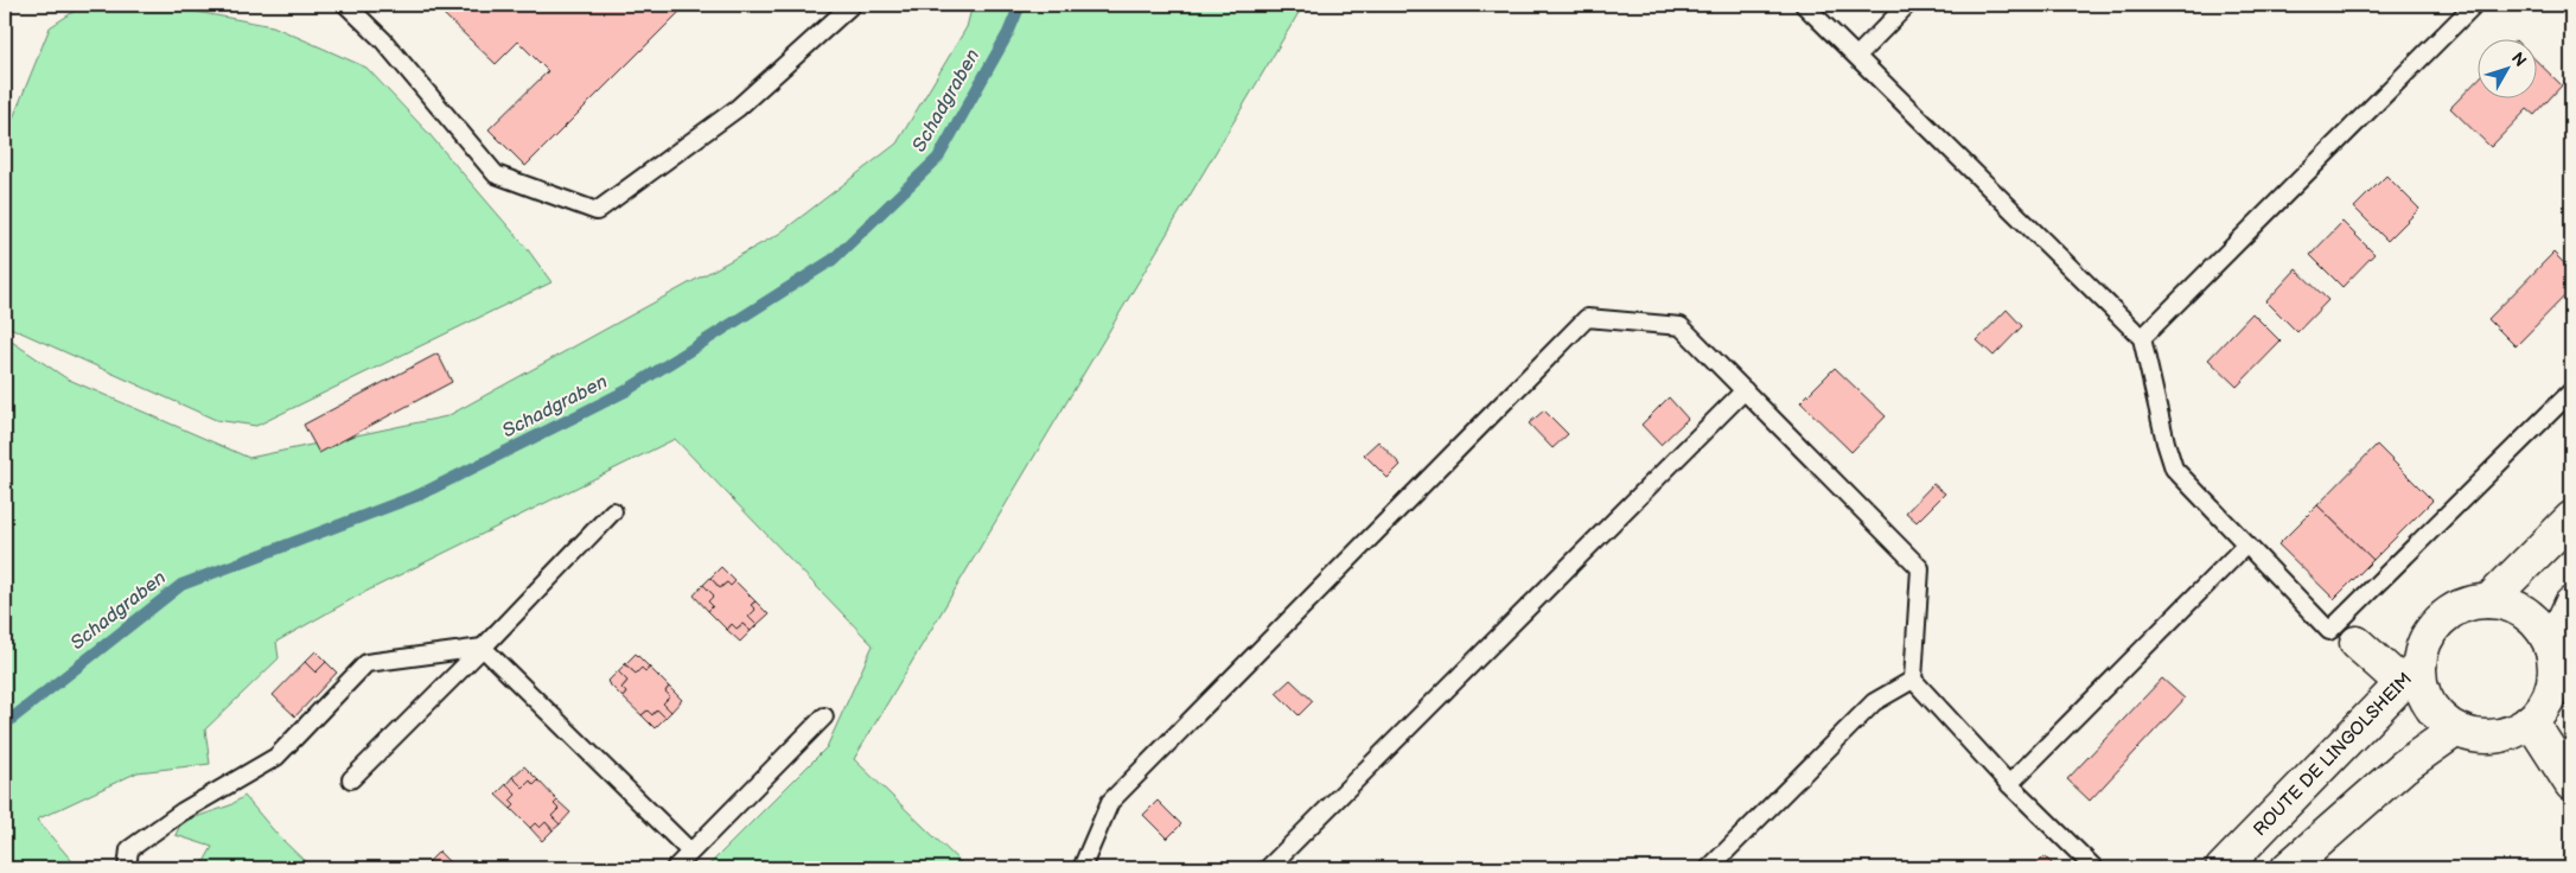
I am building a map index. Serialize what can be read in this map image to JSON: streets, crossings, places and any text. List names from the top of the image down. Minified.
{"streets":{"main road":["ROUTE DE LINGOLSHEIM"]},"water":["Schadgraben"],"north":"top right"}
